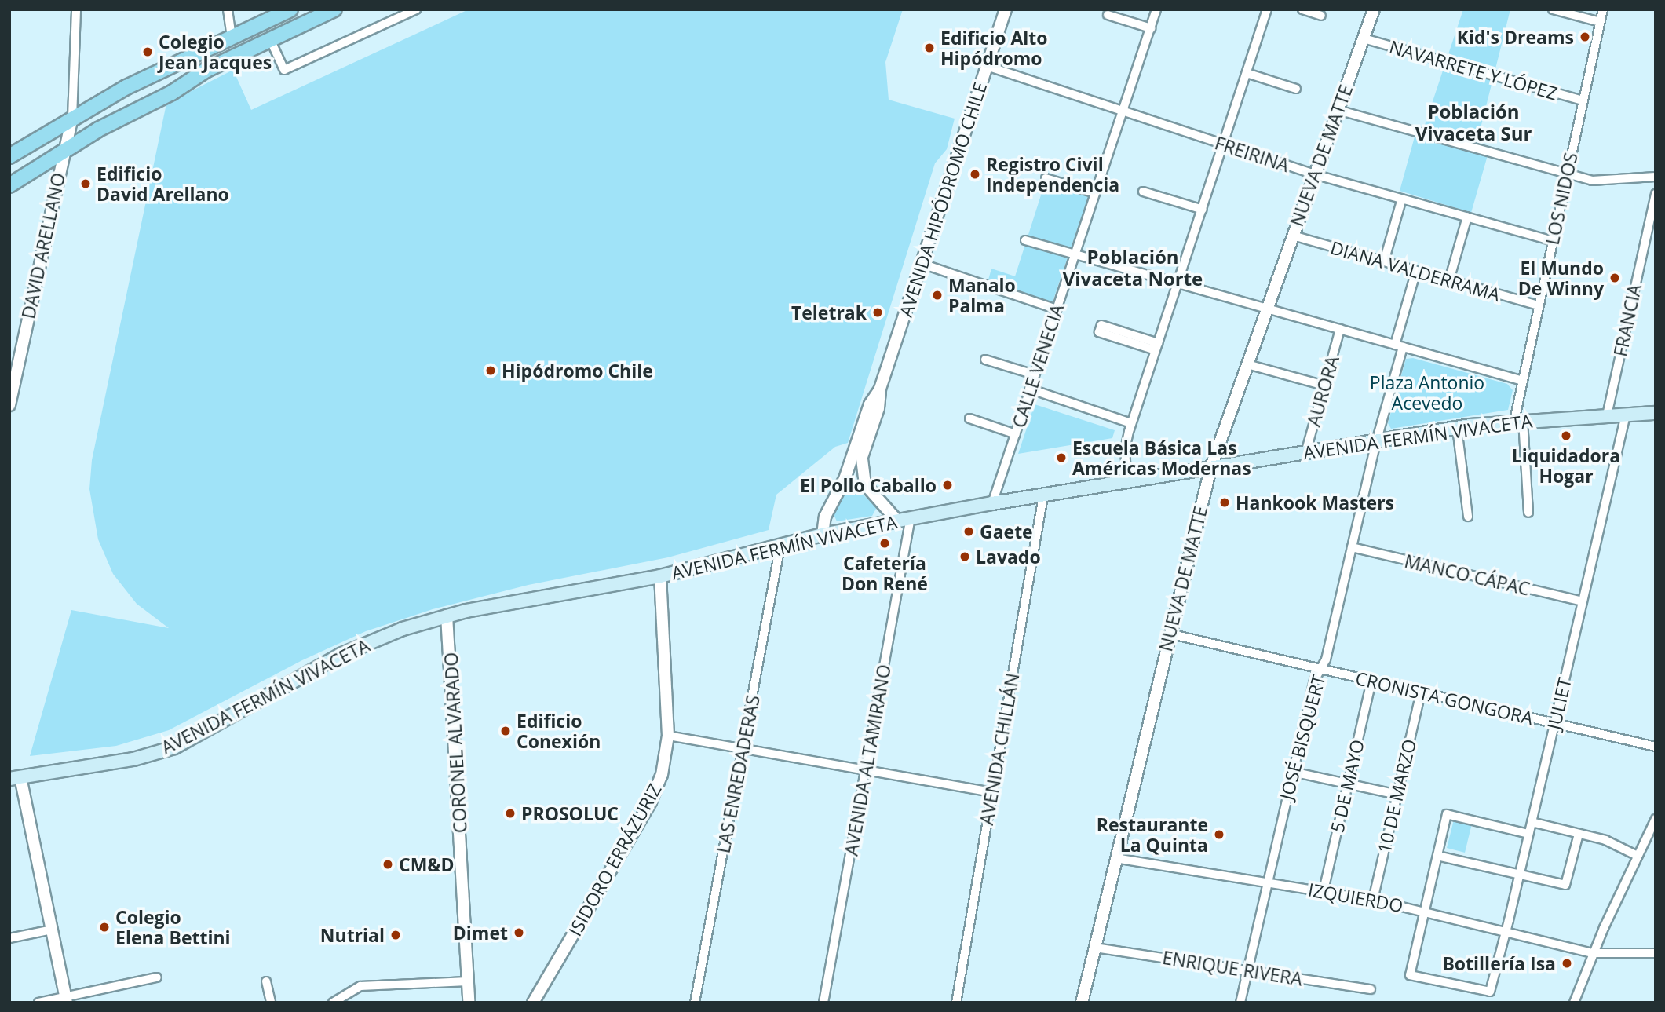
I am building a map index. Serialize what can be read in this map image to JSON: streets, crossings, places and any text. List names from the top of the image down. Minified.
{"streets":{"main road":["AVENIDA FERMÍN VIVACETA"],"street":["NAVARRETE Y LÓPEZ","FREIRINA","NUEVA DE MATTE","LOS NIDOS","AVENIDA HIPÓDROMO CHILE","DAVID ARELLANO","DIANA VALDERRAMA","FRANCIA","CALLE VENECIA","AURORA","MANCO CÁPAC","CRONISTA GONGORA","JULIET","JOSÉ BISQUERT","CORONEL ALVARADO","AVENIDA CHILLÁN","AVENIDA ALTAMIRANO","LAS ENREDADERAS","5 DE MAYO","10 DE MARZO","ISIDORO ERRÁZURIZ","IZQUIERDO","ENRIQUE RIVERA"]},"crossings":[["NAVARRETE Y LÓPEZ","NUEVA DE MATTE"],["NAVARRETE Y LÓPEZ","LOS NIDOS"],["FREIRINA","NUEVA DE MATTE"],["FREIRINA","LOS NIDOS"],["FREIRINA","AVENIDA HIPÓDROMO CHILE"],["FREIRINA","CALLE VENECIA"],["NUEVA DE MATTE","DIANA VALDERRAMA"],["NUEVA DE MATTE","AVENIDA FERMÍN VIVACETA"],["NUEVA DE MATTE","CRONISTA GONGORA"],["NUEVA DE MATTE","IZQUIERDO"],["NUEVA DE MATTE","ENRIQUE RIVERA"],["LOS NIDOS","DIANA VALDERRAMA"],["LOS NIDOS","AVENIDA FERMÍN VIVACETA"],["AVENIDA HIPÓDROMO CHILE","AVENIDA FERMÍN VIVACETA"],["DIANA VALDERRAMA","JOSÉ BISQUERT"],["FRANCIA","AVENIDA FERMÍN VIVACETA"],["CALLE VENECIA","AVENIDA FERMÍN VIVACETA"],["AURORA","AVENIDA FERMÍN VIVACETA"],["AVENIDA FERMÍN VIVACETA","JULIET"],["AVENIDA FERMÍN VIVACETA","JOSÉ BISQUERT"],["AVENIDA FERMÍN VIVACETA","CORONEL ALVARADO"],["AVENIDA FERMÍN VIVACETA","AVENIDA CHILLÁN"],["AVENIDA FERMÍN VIVACETA","AVENIDA ALTAMIRANO"],["AVENIDA FERMÍN VIVACETA","LAS ENREDADERAS"],["AVENIDA FERMÍN VIVACETA","ISIDORO ERRÁZURIZ"],["MANCO CÁPAC","JULIET"],["MANCO CÁPAC","JOSÉ BISQUERT"],["CRONISTA GONGORA","JULIET"],["CRONISTA GONGORA","JOSÉ BISQUERT"],["CRONISTA GONGORA","5 DE MAYO"],["CRONISTA GONGORA","10 DE MARZO"],["JULIET","IZQUIERDO"],["JOSÉ BISQUERT","IZQUIERDO"],["JOSÉ BISQUERT","ENRIQUE RIVERA"],["5 DE MAYO","IZQUIERDO"],["10 DE MARZO","IZQUIERDO"]],"districts":["Población Vivaceta Sur","Población Vivaceta Norte"],"parks":["Plaza Antonio Acevedo"],"places":["Kid's Dreams","Edificio Alto Hipódromo","Colegio Jean Jacques","Registro Civil Independencia","Edificio David Arellano","El Mundo De Winny","Manalo Palma","Teletrak","Hipódromo Chile","Liquidadora Hogar","Escuela Básica Las Américas Modernas","El Pollo Caballo","Hankook Masters","Gaete","Cafetería Don René","Lavado","Edificio Conexión","PROSOLUC","Restaurante La Quinta","CM&D","Colegio Elena Bettini","Dimet","Nutrial","Botillería Isa"]}
